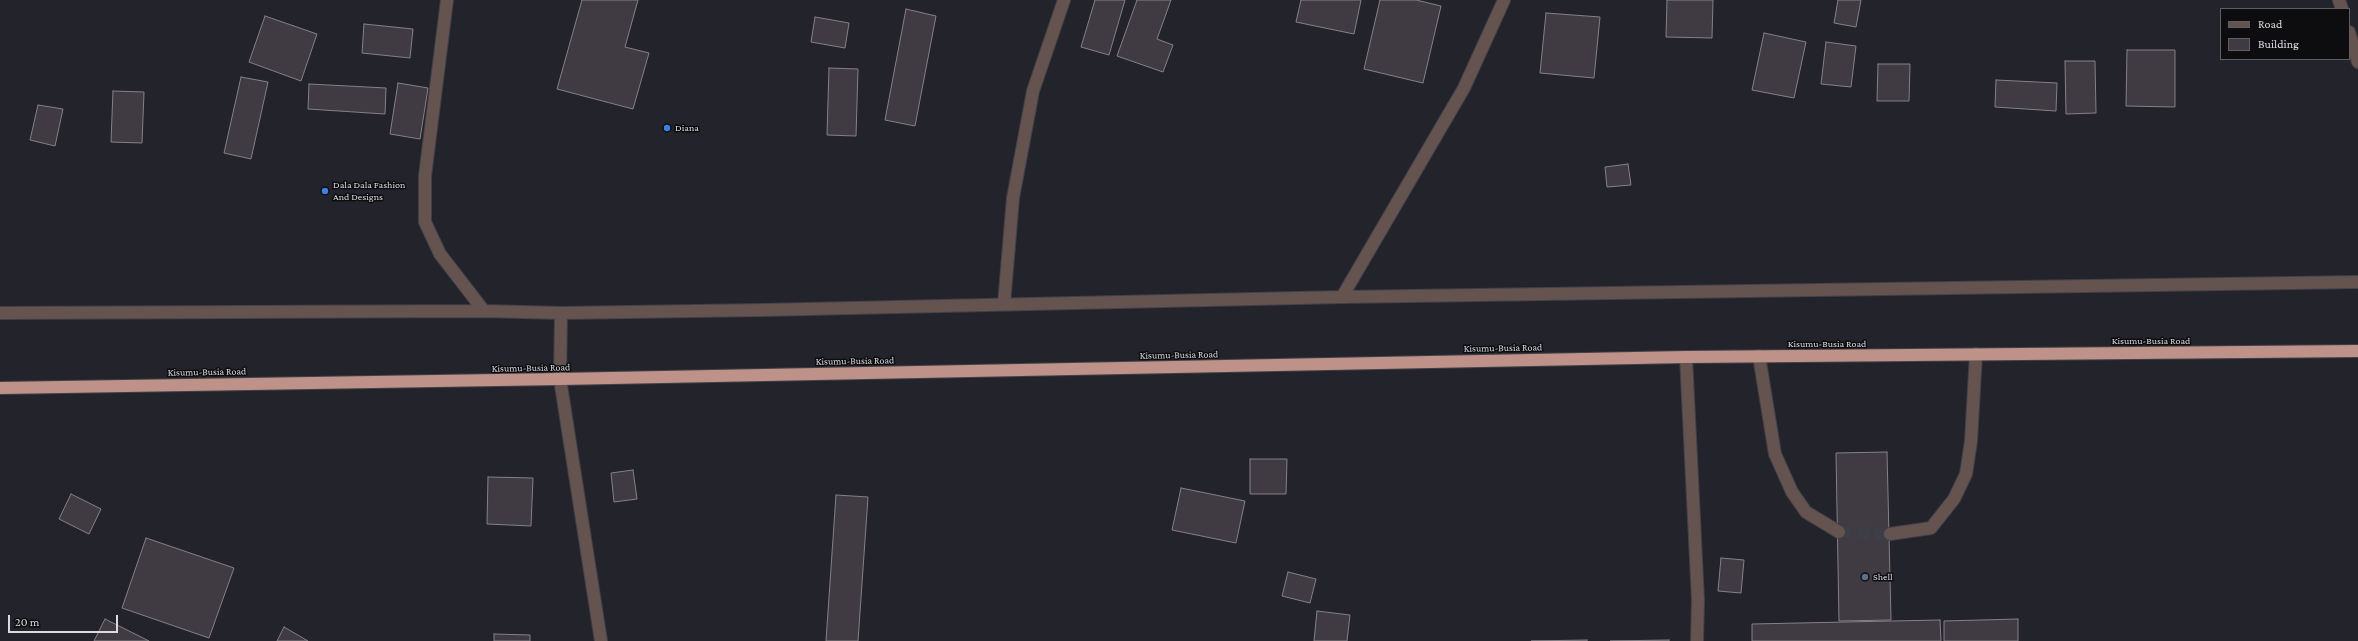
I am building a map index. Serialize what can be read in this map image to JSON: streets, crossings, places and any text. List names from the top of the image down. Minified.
{"streets":{"highway":["Kisumu-Busia Road"]},"places":["Diana","Dala Dala Fashion And Designs","Shell"],"legend":["Road","Building"],"scale_bar":"20 m"}
